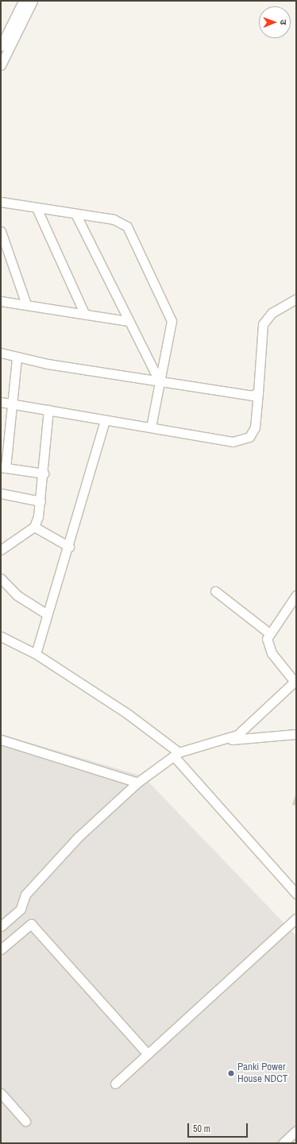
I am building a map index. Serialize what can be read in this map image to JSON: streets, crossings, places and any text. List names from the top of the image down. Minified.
{"places":["Panki Power House NDCT"],"scale_bar":"50 m","north":"right"}
